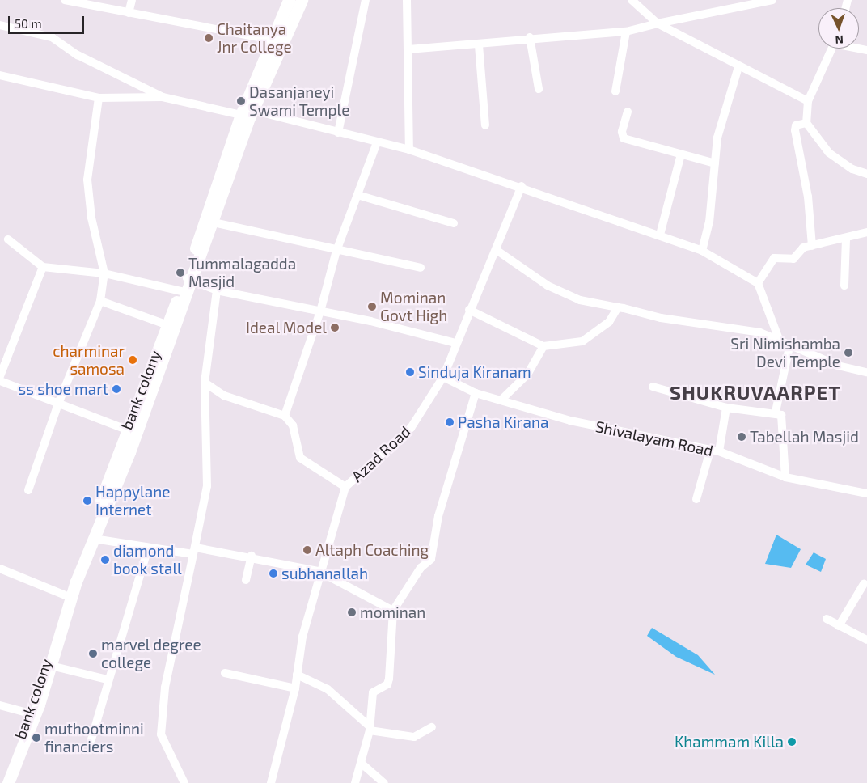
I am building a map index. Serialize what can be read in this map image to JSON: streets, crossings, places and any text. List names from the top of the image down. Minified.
{"streets":{"main road":["bank colony"],"street":["Shivalayam Road","Azad Road"]},"crossings":[["Shivalayam Road","Azad Road"]],"districts":["SHUKRUVAARPET"],"places":["Chaitanya Jnr College","Dasanjaneyi Swami Temple","Tummalagadda Masjid","Mominan Govt High","Ideal Model","Sri Nimishamba Devi Temple","charminar samosa","Sinduja Kiranam","ss shoe mart","Pasha Kirana","Tabellah Masjid","Happylane Internet","Altaph Coaching","diamond book stall","subhanallah","mominan","marvel degree college","muthootminni financiers","Khammam Killa"],"scale_bar":"50 m","north":"bottom"}
